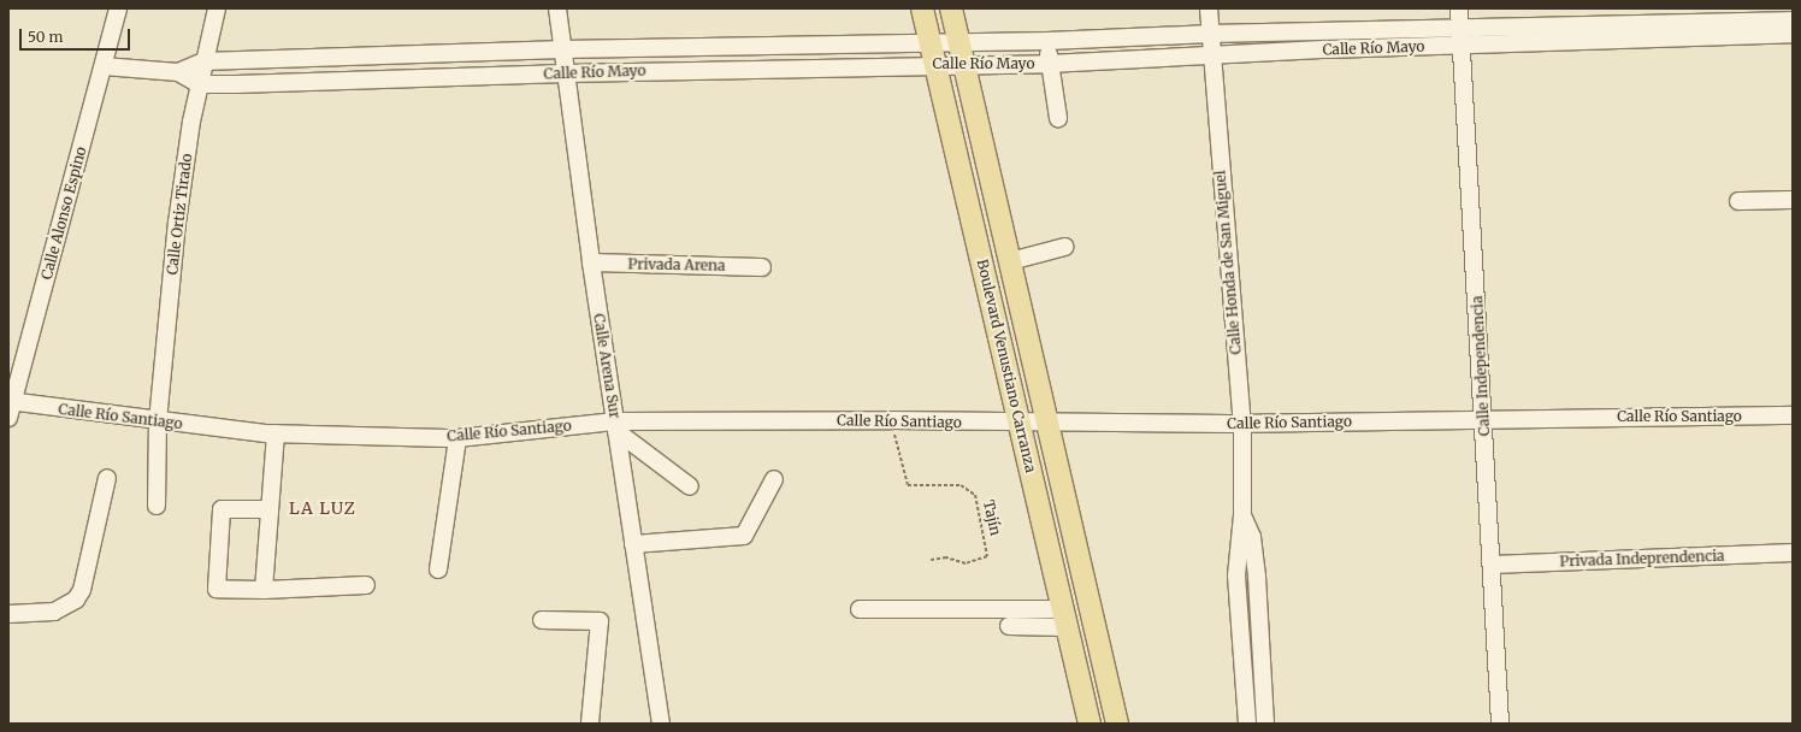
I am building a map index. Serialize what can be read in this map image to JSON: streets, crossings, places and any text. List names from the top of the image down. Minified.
{"streets":{"main road":["Boulevard Venustiano Carranza"],"street":["Calle Río Mayo","Calle Alonso Espino","Calle Ortiz Tirado","Calle Honda de San Miguel","Privada Arena","Calle Arena Sur","Calle Independencia","Calle Río Santiago","Privada Indeprendencia"],"path":["Tajín"]},"crossings":[["Calle Río Mayo","Calle Alonso Espino"],["Calle Río Mayo","Calle Ortiz Tirado"],["Calle Río Mayo","Calle Honda de San Miguel"],["Calle Río Mayo","Calle Arena Sur"],["Calle Río Mayo","Boulevard Venustiano Carranza"],["Calle Río Mayo","Calle Independencia"],["Calle Alonso Espino","Calle Río Santiago"],["Calle Ortiz Tirado","Calle Río Santiago"],["Calle Honda de San Miguel","Calle Río Santiago"],["Privada Arena","Calle Arena Sur"],["Calle Arena Sur","Calle Río Santiago"],["Boulevard Venustiano Carranza","Calle Río Santiago"],["Calle Independencia","Calle Río Santiago"],["Calle Independencia","Privada Indeprendencia"],["Calle Río Santiago","Tajín"]],"districts":["LA LUZ"],"scale_bar":"50 m"}
